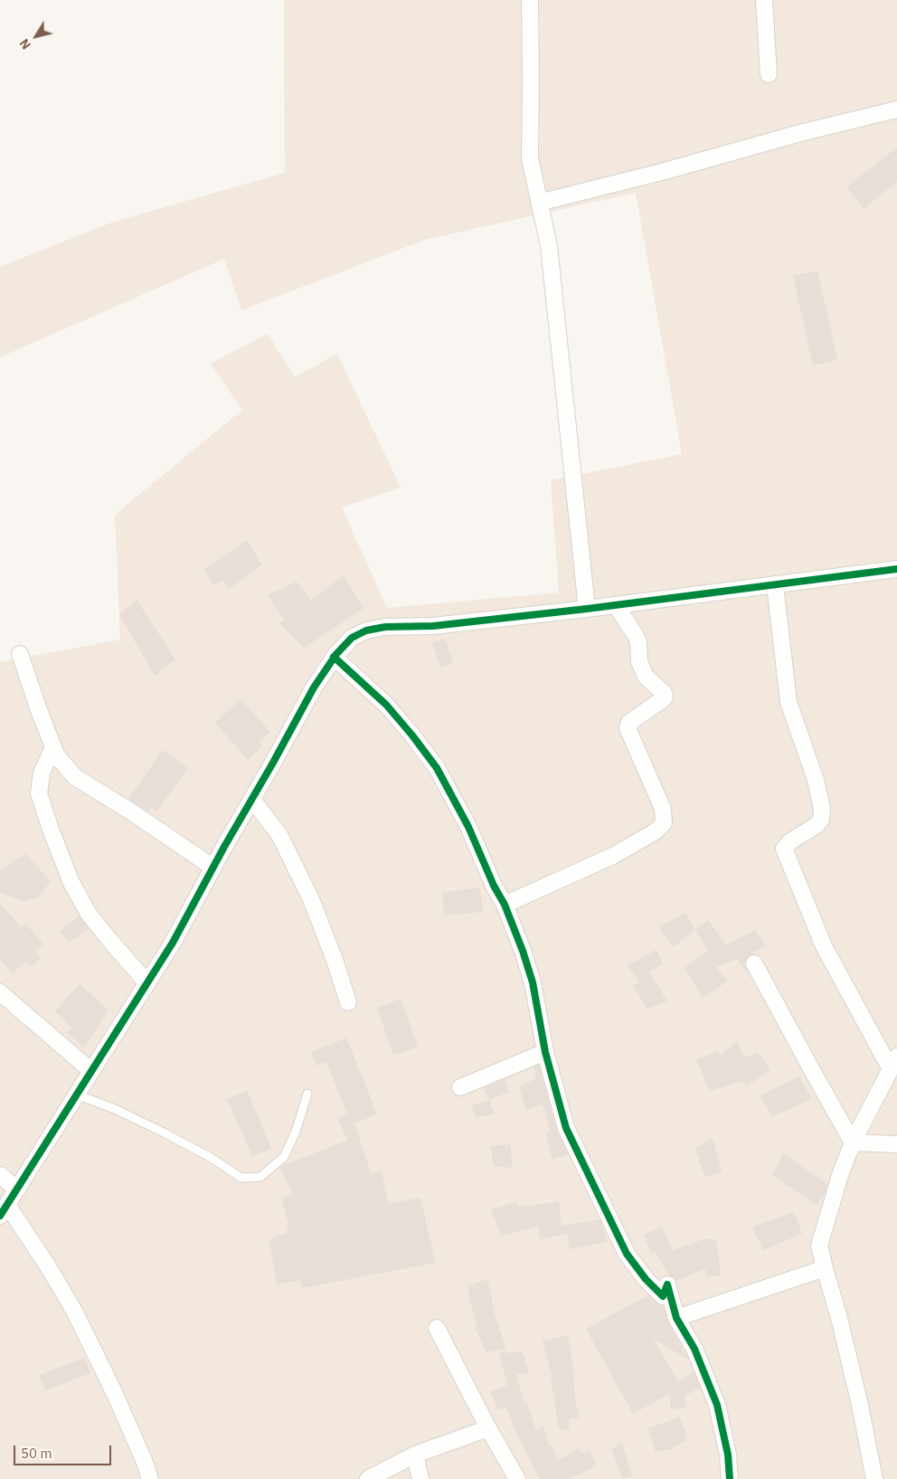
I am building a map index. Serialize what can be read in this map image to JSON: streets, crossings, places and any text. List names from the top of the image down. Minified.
{"scale_bar":"50 m","north":"bottom left"}
